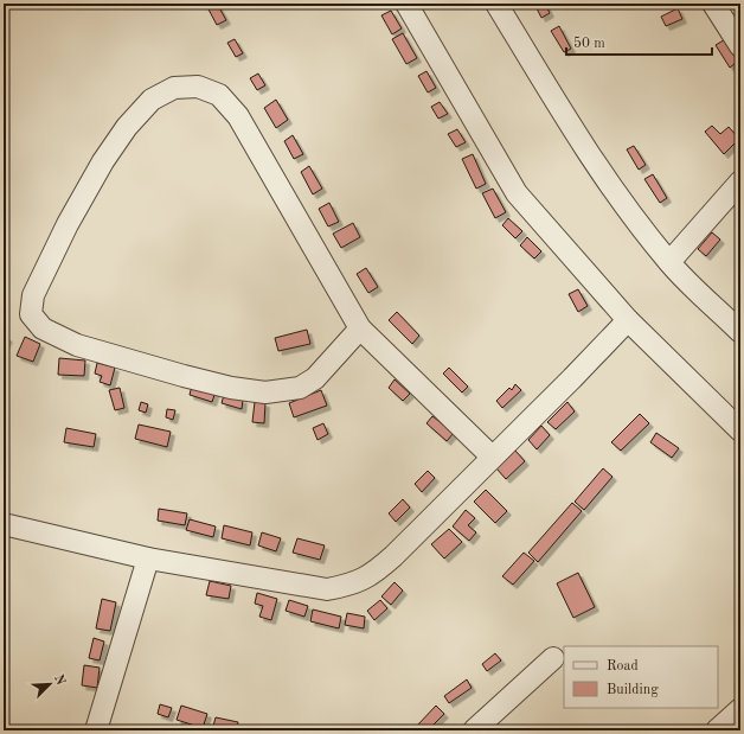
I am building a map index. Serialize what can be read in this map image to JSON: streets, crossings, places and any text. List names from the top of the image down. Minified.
{"legend":["Road","Building"],"scale_bar":"50 m","north":"top right"}
